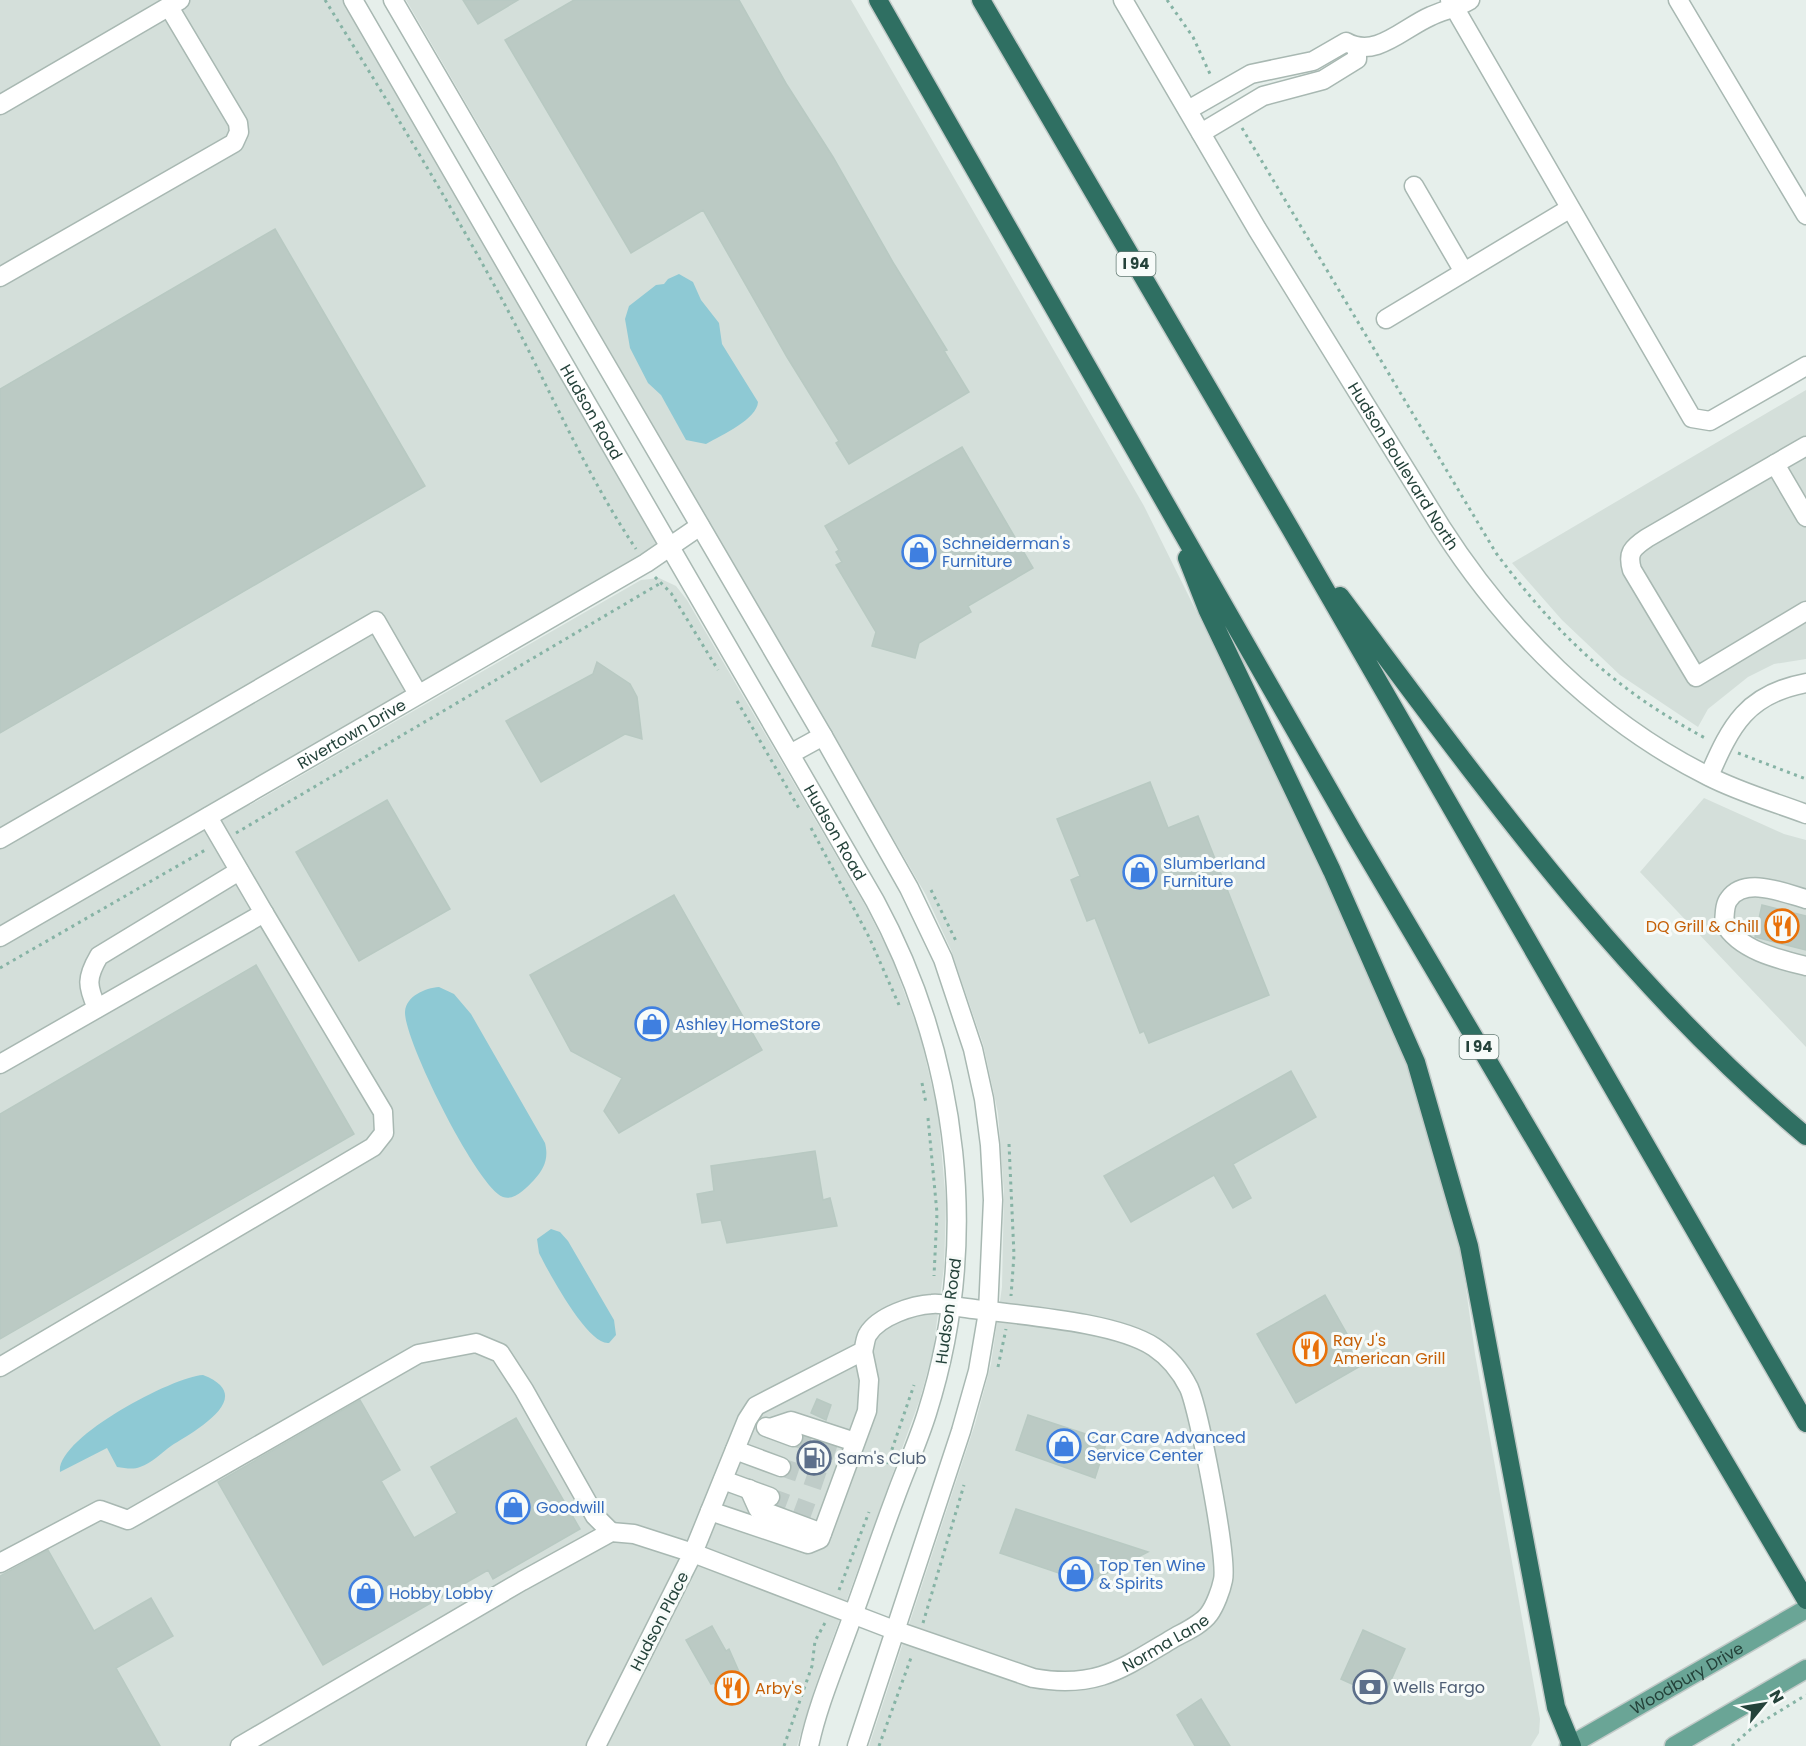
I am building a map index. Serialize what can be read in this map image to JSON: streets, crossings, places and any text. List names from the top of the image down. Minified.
{"streets":{"highway":["I 94"],"main road":["Woodbury Drive"],"street":["Hudson Road","Hudson Boulevard North","Rivertown Drive","Hudson Place","Norma Lane"]},"crossings":[["Hudson Road","Rivertown Drive"],["Hudson Road","Hudson Place"],["Hudson Road","Norma Lane"],["Hudson Place","Norma Lane"]],"places":{"shop":["Schneiderman's Furniture","Slumberland Furniture","Ashley HomeStore","Car Care Advanced Service Center","Goodwill","Top Ten Wine & Spirits","Hobby Lobby"],"restaurant":["DQ Grill & Chill","Ray J's American Grill","Arby's"],"fuel station":["Sam's Club"],"bank":["Wells Fargo"]},"north":"top right"}
